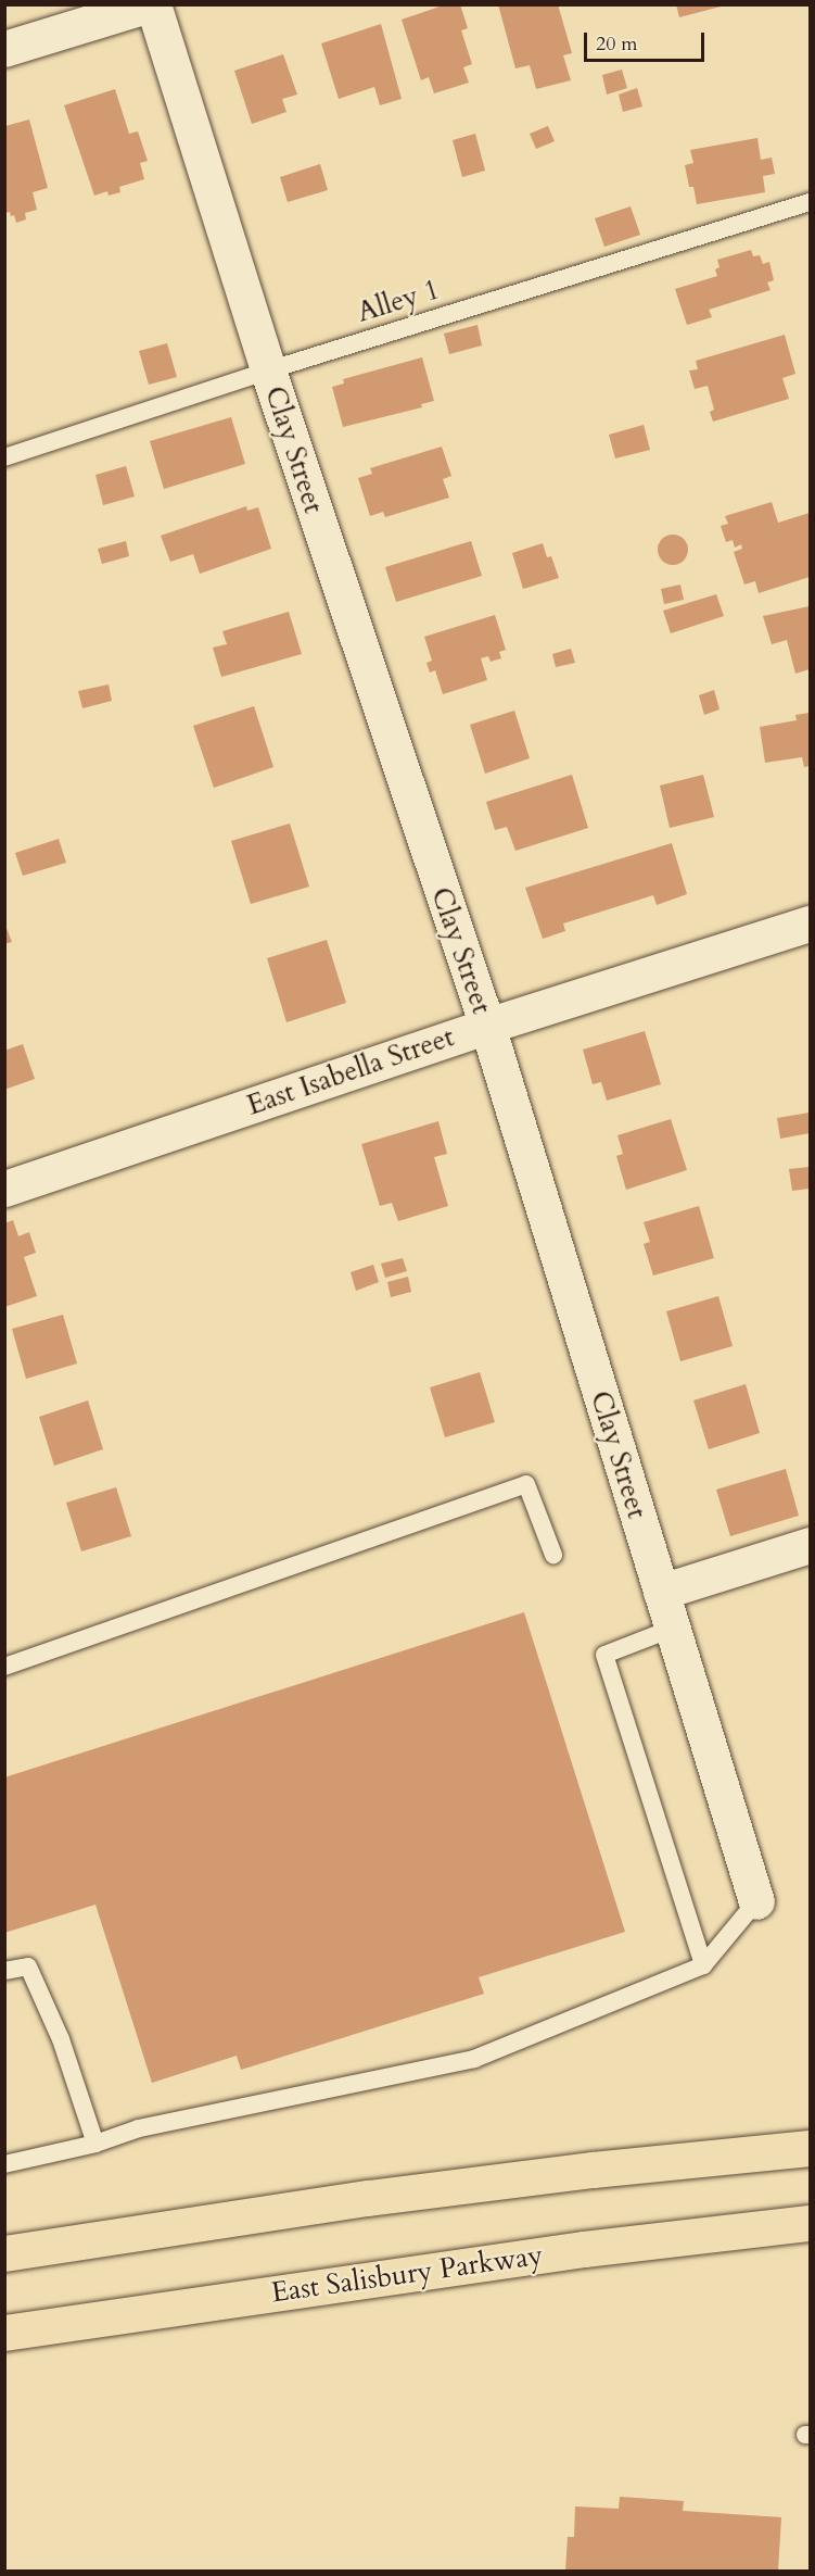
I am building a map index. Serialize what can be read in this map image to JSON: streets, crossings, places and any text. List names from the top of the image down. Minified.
{"streets":{"main road":["East Salisbury Parkway"],"street":["Clay Street","East Isabella Street"],"lane":["Alley 1"]},"crossings":[["Alley 1","Clay Street"],["Clay Street","East Isabella Street"]],"scale_bar":"20 m"}
